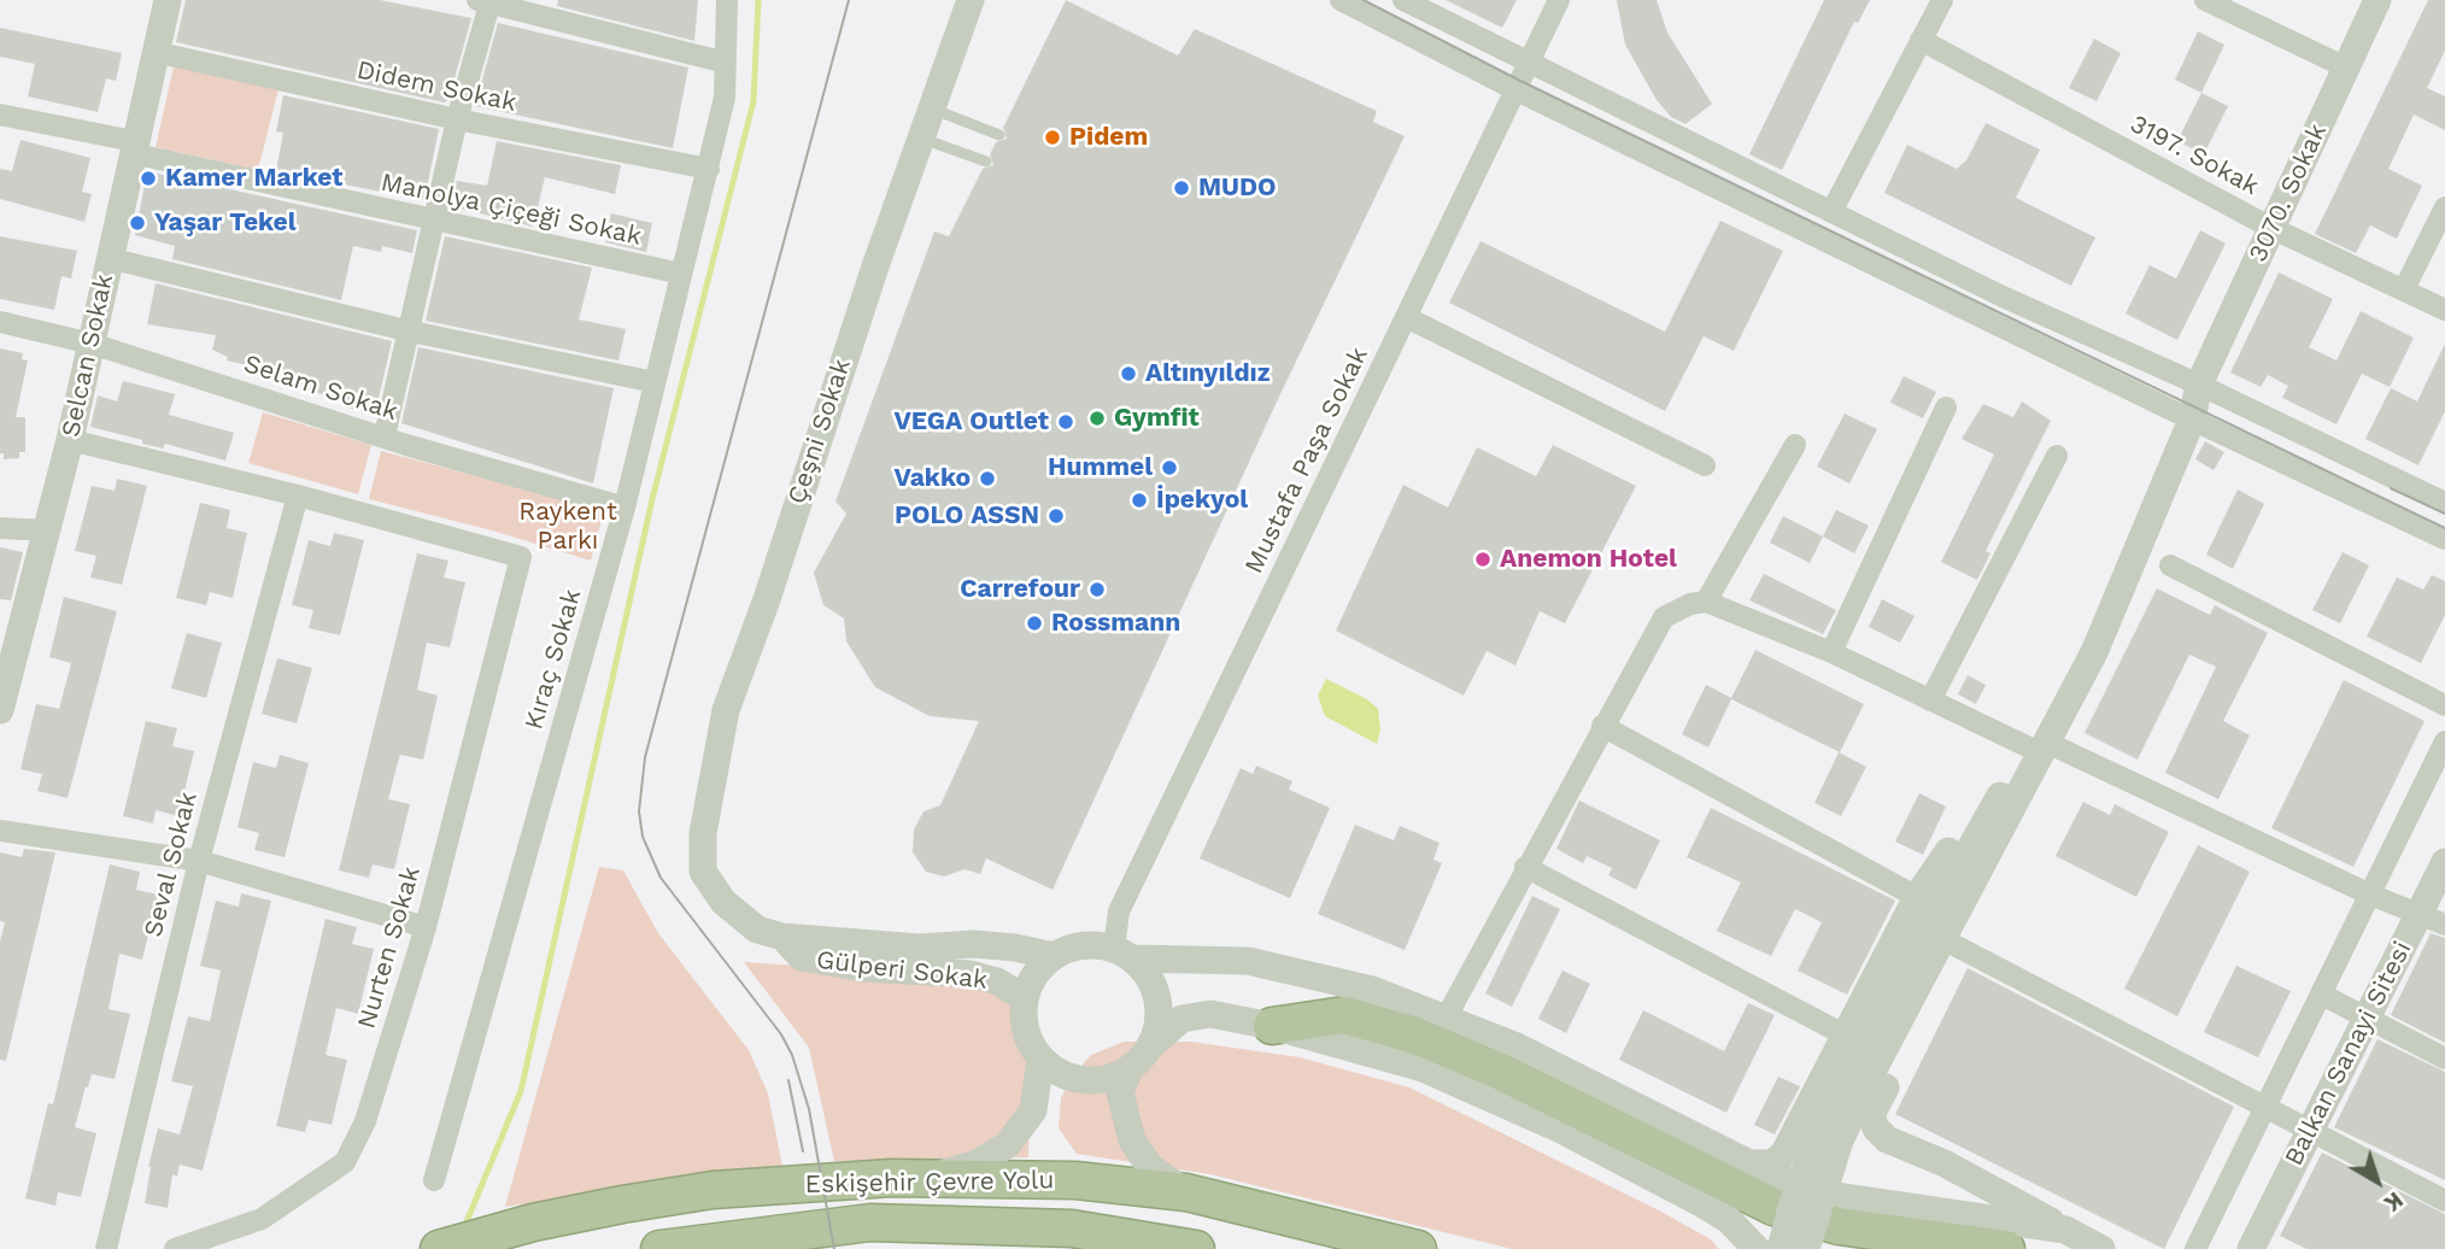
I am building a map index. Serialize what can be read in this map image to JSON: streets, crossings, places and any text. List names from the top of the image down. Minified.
{"streets":{"highway":["Eskişehir Çevre Yolu"],"street":["Didem Sokak","3197. Sokak","3070. Sokak","Manolya Çiçeği Sokak","Selcan Sokak","Selam Sokak","Çeşni Sokak","Mustafa Paşa Sokak","Kıraç Sokak","Seval Sokak","Nurten Sokak","Gülperi Sokak","Balkan Sanayi Sitesi"]},"crossings":[["Didem Sokak","Selcan Sokak"],["Didem Sokak","Kıraç Sokak"],["3197. Sokak","3070. Sokak"],["Manolya Çiçeği Sokak","Selcan Sokak"],["Manolya Çiçeği Sokak","Kıraç Sokak"],["Selcan Sokak","Selam Sokak"],["Selam Sokak","Kıraç Sokak"],["Çeşni Sokak","Gülperi Sokak"],["Mustafa Paşa Sokak","Gülperi Sokak"],["Seval Sokak","Nurten Sokak"]],"parks":["Raykent Parkı"],"places":["Pidem","Kamer Market","MUDO","Yaşar Tekel","Altınyıldız","Gymfit","VEGA Outlet","Hummel","Vakko","İpekyol","POLO ASSN","Anemon Hotel","Carrefour","Rossmann"],"north":"bottom right"}
